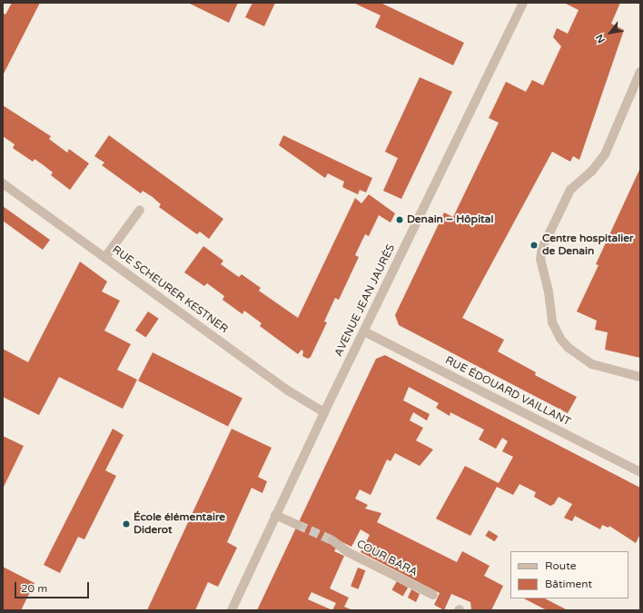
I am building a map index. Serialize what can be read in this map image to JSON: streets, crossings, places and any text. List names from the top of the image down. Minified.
{"streets":{"street":["RUE SCHEURER KESTNER","AVENUE JEAN JAURÈS","RUE ÉDOUARD VAILLANT","COUR BARA"]},"crossings":[["RUE SCHEURER KESTNER","AVENUE JEAN JAURÈS"],["AVENUE JEAN JAURÈS","RUE ÉDOUARD VAILLANT"]],"places":["Denain – Hôpital","Centre hospitalier de Denain","École élémentaire Diderot"],"legend":["Route","Bâtiment"],"scale_bar":"20 m","north":"bottom left"}
